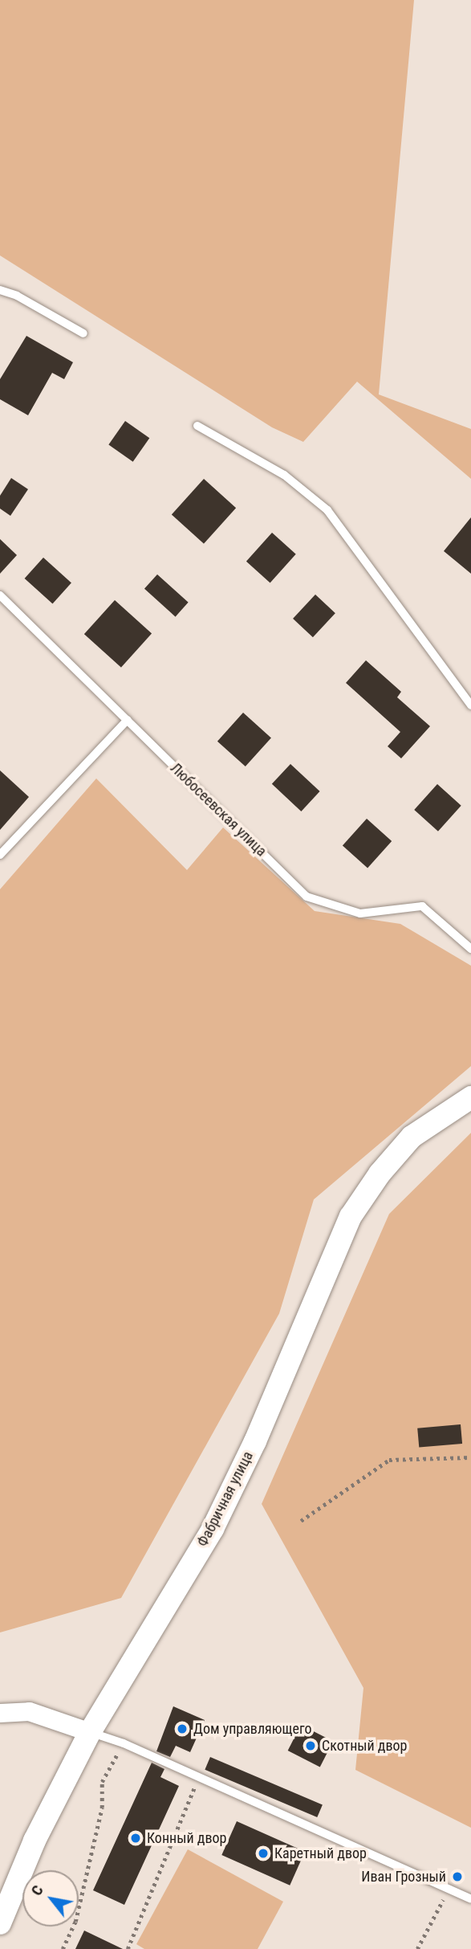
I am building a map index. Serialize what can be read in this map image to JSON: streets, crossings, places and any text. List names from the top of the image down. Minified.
{"streets":{"street":["Фабричная улица"],"lane":["Любосеевская улица"]},"places":["Дом управляющего","Скотный двор","Конный двор","Каретный двор","Иван Грозный"],"north":"top left"}
